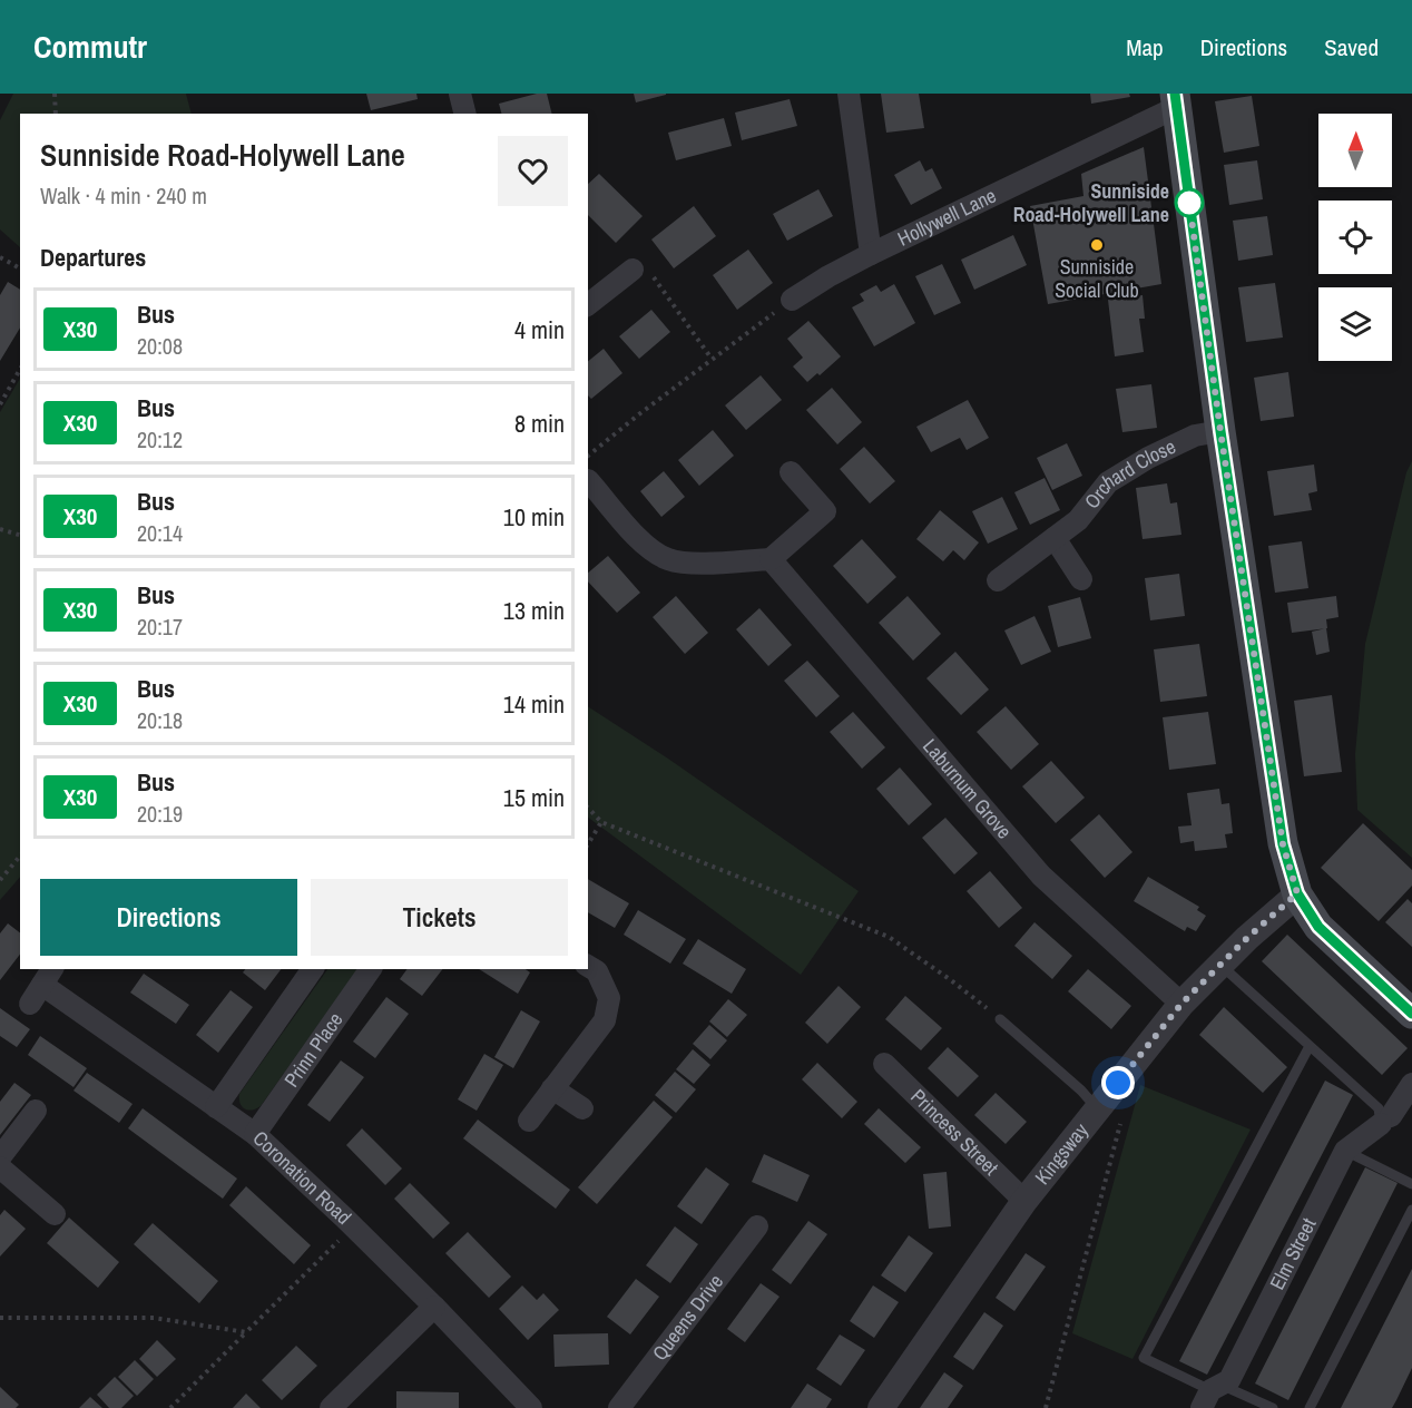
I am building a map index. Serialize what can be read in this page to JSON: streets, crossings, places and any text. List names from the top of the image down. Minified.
{"streets":{"street":["Hollywell Lane","Orchard Close","Laburnum Grove","Prinn Place","Princess Street","Kingsway","Coronation Road","Elm Street","Queens Drive"]},"crossings":[["Laburnum Grove","Kingsway"],["Prinn Place","Coronation Road"],["Princess Street","Kingsway"]],"places":["Sunniside Road-Holywell Lane","Sunniside Social Club"],"lines":["bus line X30"],"north":"top","page":{"header":"Commutr","nav":["Map","Directions","Saved"],"heading":[["Sunniside Road-Holywell Lane","Walk · 4 min · 240 m"],"Departures"],"list":[{"mark":"X30","name":"Bus","note":"20:08","value":"4 min"},{"mark":"X30","name":"Bus","note":"20:12","value":"8 min"},{"mark":"X30","name":"Bus","note":"20:14","value":"10 min"},{"mark":"X30","name":"Bus","note":"20:17","value":"13 min"},{"mark":"X30","name":"Bus","note":"20:18","value":"14 min"},{"mark":"X30","name":"Bus","note":"20:19","value":"15 min"}],"buttons":["Directions","Tickets"]}}
